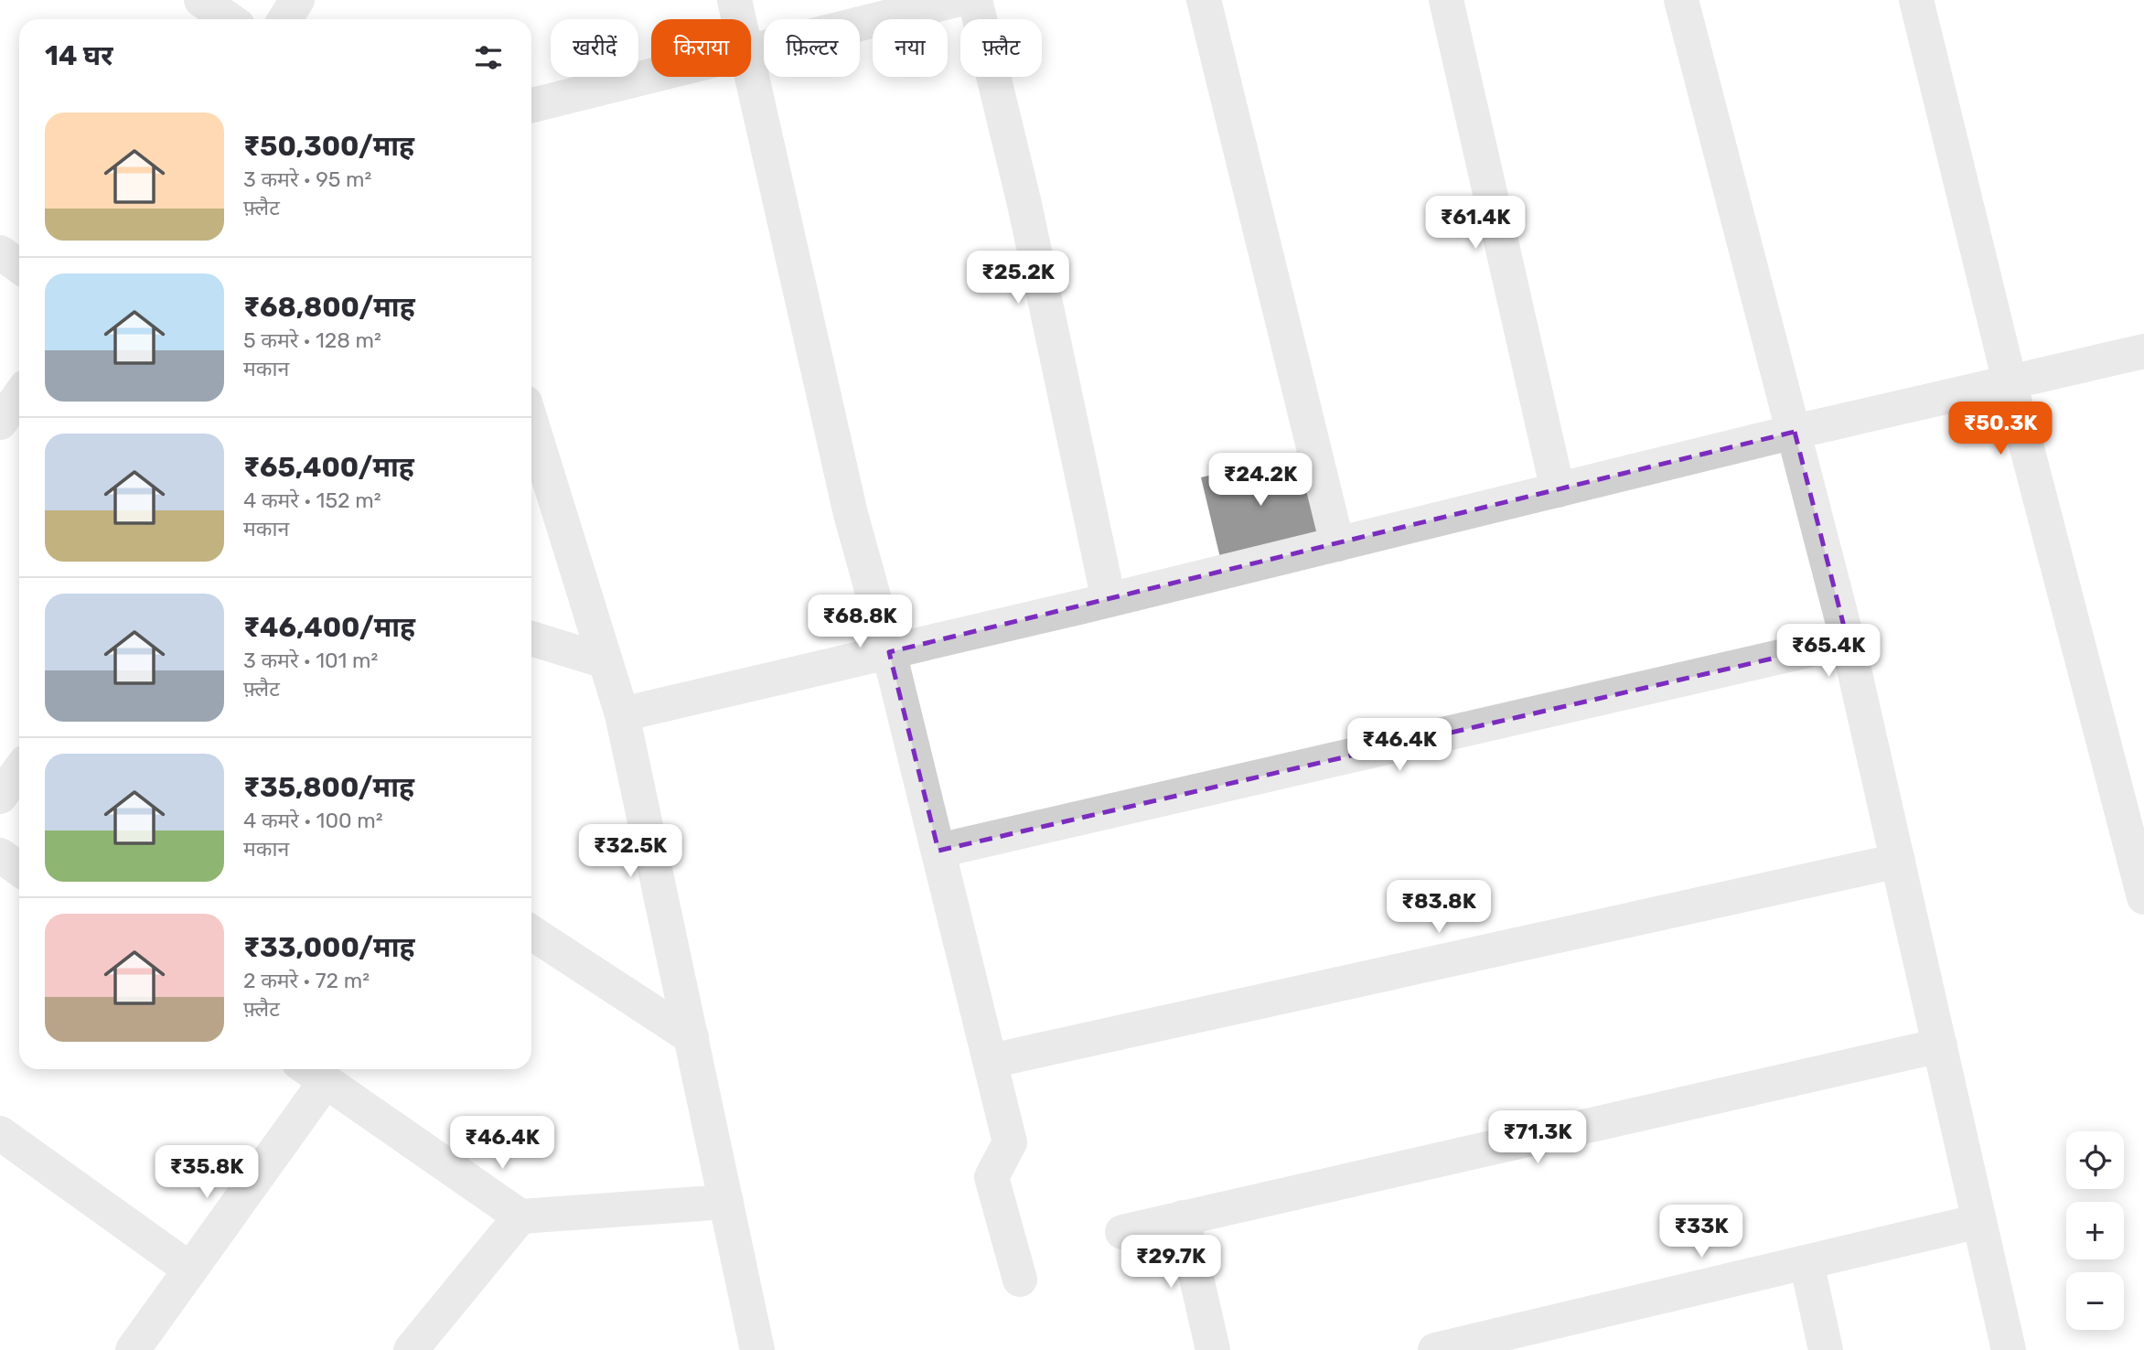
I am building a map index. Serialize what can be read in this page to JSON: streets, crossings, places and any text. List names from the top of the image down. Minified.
{"page":{"chip":["खरीदें","किराया","फ़िल्टर","नया","फ़्लैट"],"heading":"14 घर","list":[{"name":"₹50,300/माह","note":"3 कमरे · 95 m² · फ़्लैट"},{"name":"₹68,800/माह","note":"5 कमरे · 128 m² · मकान"},{"name":"₹65,400/माह","note":"4 कमरे · 152 m² · मकान"},{"name":"₹46,400/माह","note":"3 कमरे · 101 m² · फ़्लैट"},{"name":"₹35,800/माह","note":"4 कमरे · 100 m² · मकान"},{"name":"₹33,000/माह","note":"2 कमरे · 72 m² · फ़्लैट"}],"price":["₹61.4K","₹25.2K","₹50.3K","₹24.2K","₹68.8K","₹65.4K","₹46.4K","₹32.5K","₹83.8K","₹71.3K","₹46.4K","₹35.8K","₹33K","₹29.7K"],"map_buttons":["+","−"]}}
